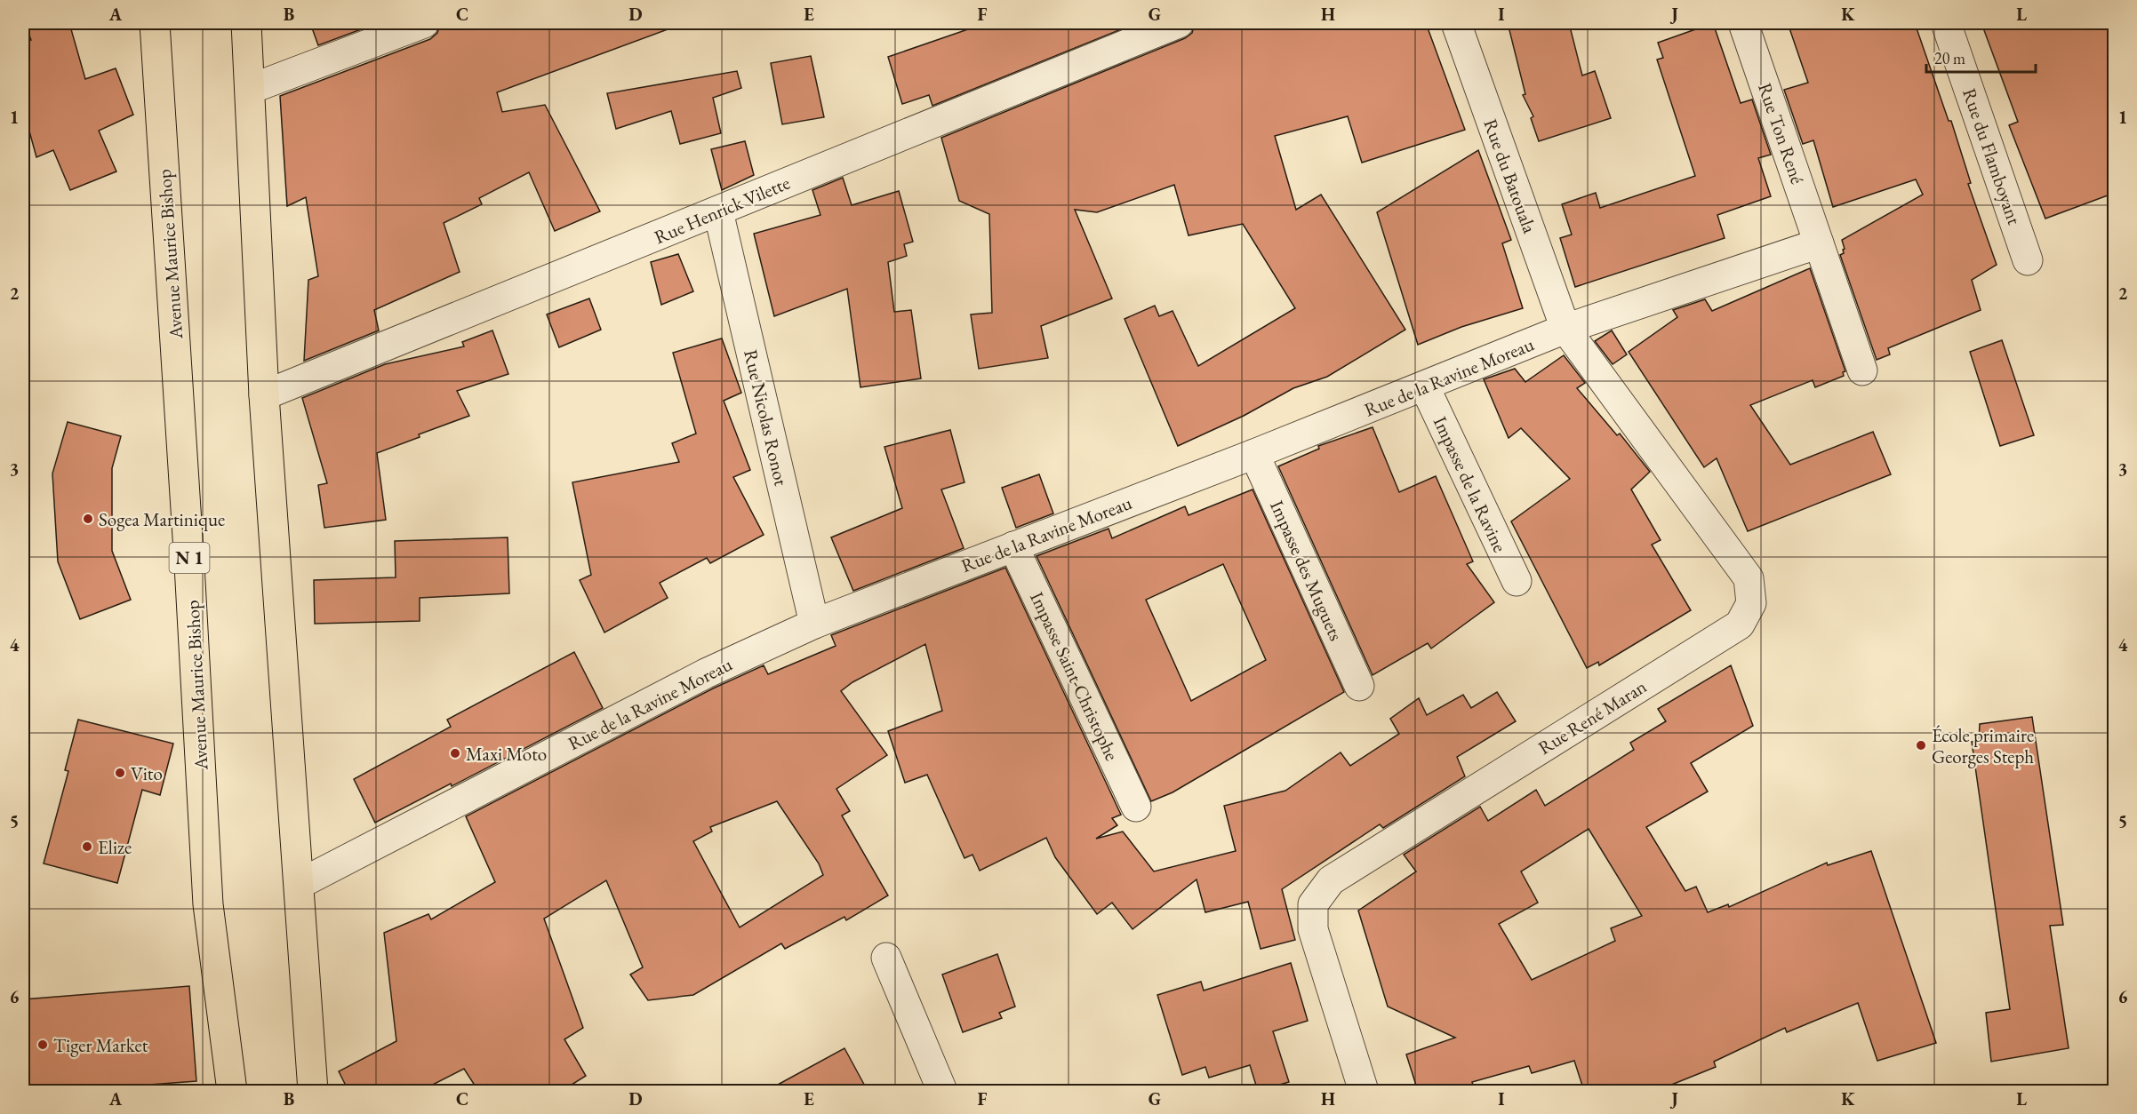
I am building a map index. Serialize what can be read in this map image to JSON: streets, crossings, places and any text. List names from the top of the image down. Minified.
{"streets":{"main road":["Avenue Maurice Bishop","N 1"],"street":["Rue Ton René","Rue du Flamboyant","Rue du Batouala","Rue Henrick Vilette","Rue de la Ravine Moreau","Rue Nicolas Ronot","Impasse de la Ravine","Impasse des Muguets","Impasse Saint-Christophe","Rue René Maran"]},"crossings":[["Rue Ton René","Rue de la Ravine Moreau"],["Rue du Batouala","Rue de la Ravine Moreau"],["Rue du Batouala","Rue René Maran"],["Rue Henrick Vilette","Rue Nicolas Ronot"],["Rue de la Ravine Moreau","Rue Nicolas Ronot"],["Rue de la Ravine Moreau","Impasse de la Ravine"],["Rue de la Ravine Moreau","Impasse des Muguets"],["Rue de la Ravine Moreau","Impasse Saint-Christophe"],["Rue de la Ravine Moreau","Rue René Maran"]],"places":["Sogea Martinique","École primaire Georges Steph","Maxi Moto","Vito","Elize","Tiger Market"],"scale_bar":"20 m","grid":{"columns":["A","B","C","D","E","F","G","H","I","J","K","L"],"rows":["1","2","3","4","5","6"]}}
